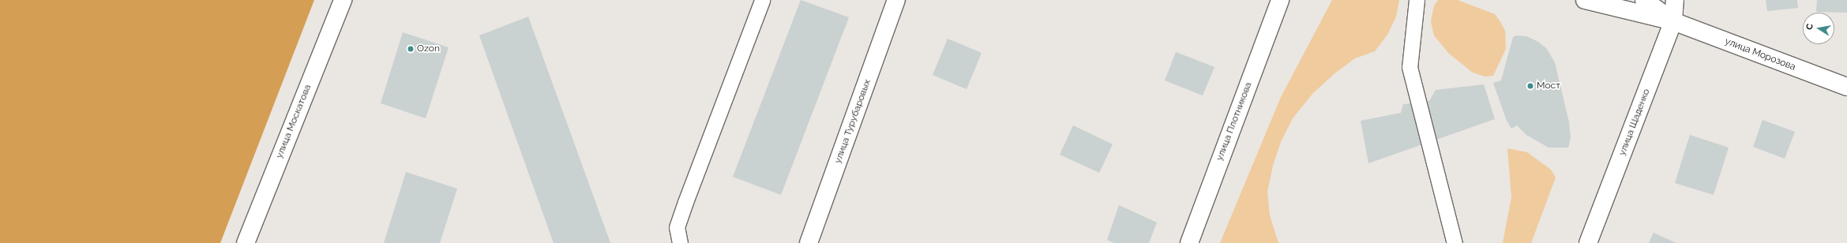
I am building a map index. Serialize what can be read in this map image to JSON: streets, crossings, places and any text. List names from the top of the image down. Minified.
{"streets":{"street":["улица Морозова","улица Москатова","улица Турубаровых","улица Плотникова","улица Щаденко"]},"crossings":[["улица Морозова","улица Щаденко"]],"places":["Ozon","Мост"],"north":"left"}
